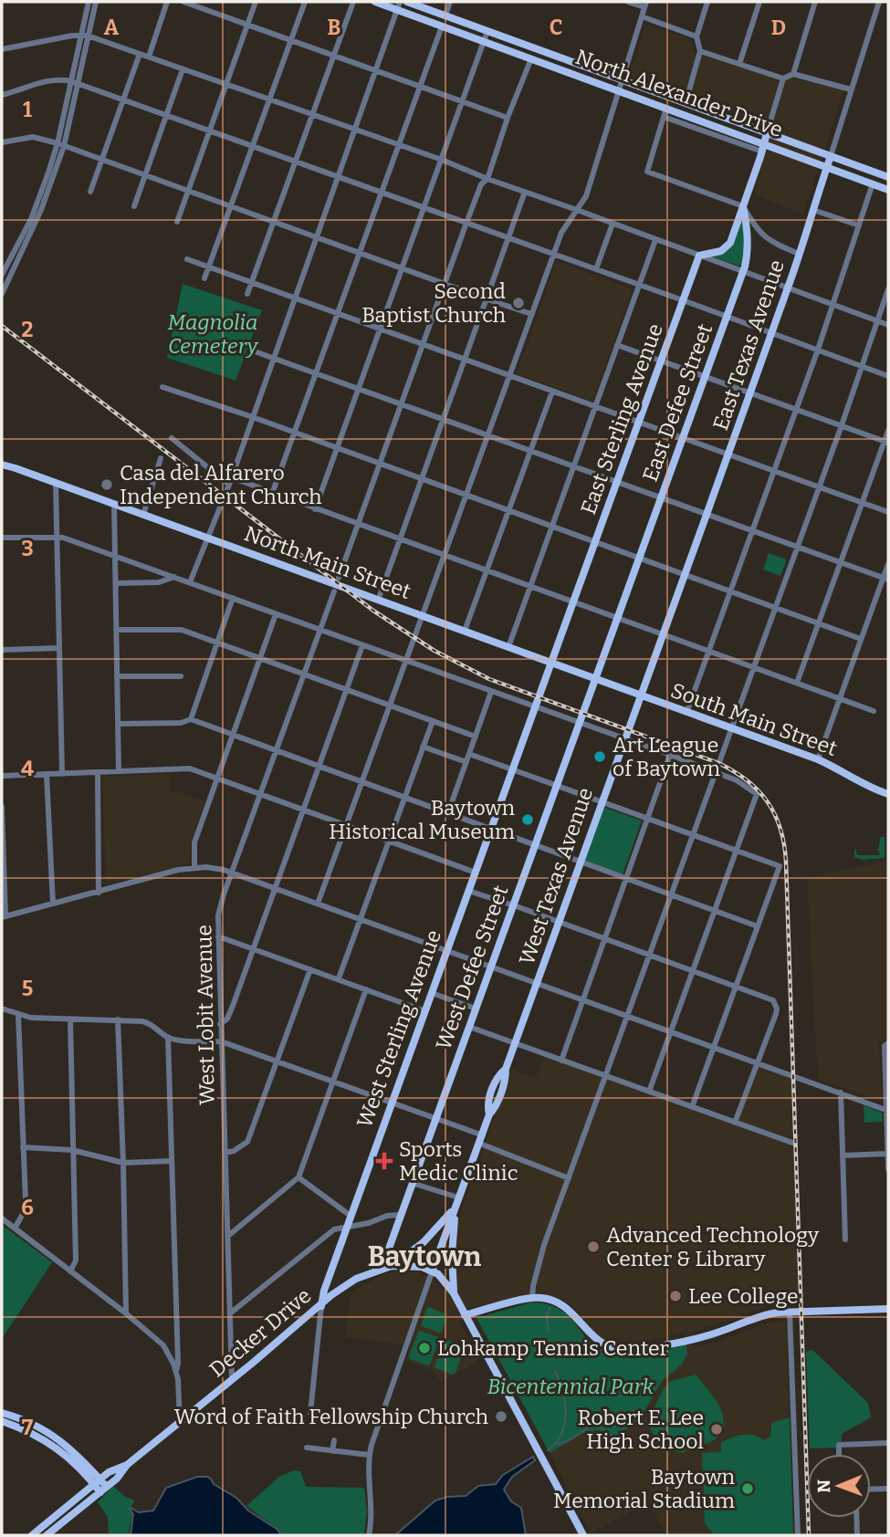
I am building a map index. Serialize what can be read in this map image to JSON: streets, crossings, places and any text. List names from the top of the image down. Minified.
{"streets":{"main road":["North Alexander Drive","East Texas Avenue","East Defee Street","East Sterling Avenue","North Main Street","South Main Street","West Texas Avenue","West Defee Street","West Sterling Avenue","Decker Drive"],"street":["West Lobit Avenue"]},"crossings":[["North Alexander Drive","East Texas Avenue"],["North Alexander Drive","East Defee Street"],["East Texas Avenue","North Main Street"],["East Texas Avenue","South Main Street"],["East Texas Avenue","West Texas Avenue"],["East Defee Street","North Main Street"],["East Defee Street","West Defee Street"],["East Sterling Avenue","North Main Street"],["East Sterling Avenue","West Sterling Avenue"],["North Main Street","South Main Street"],["North Main Street","West Texas Avenue"],["North Main Street","West Defee Street"],["North Main Street","West Sterling Avenue"],["South Main Street","West Texas Avenue"],["West Texas Avenue","West Sterling Avenue"],["West Texas Avenue","Decker Drive"],["West Defee Street","Decker Drive"],["West Lobit Avenue","Decker Drive"],["West Sterling Avenue","Decker Drive"]],"districts":["Baytown"],"parks":["Magnolia Cemetery","Bicentennial Park"],"places":{"other":["Second Baptist Church","Casa del Alfarero Independent Church","Art League of Baytown","Baytown Historical Museum","Advanced Technology Center & Library","Lee College","Lohkamp Tennis Center","Word of Faith Fellowship Church","Robert E. Lee High School","Baytown Memorial Stadium"],"health":["Sports Medic Clinic"]},"north":"left","grid":{"columns":["A","B","C","D"],"rows":["1","2","3","4","5","6","7"]}}
